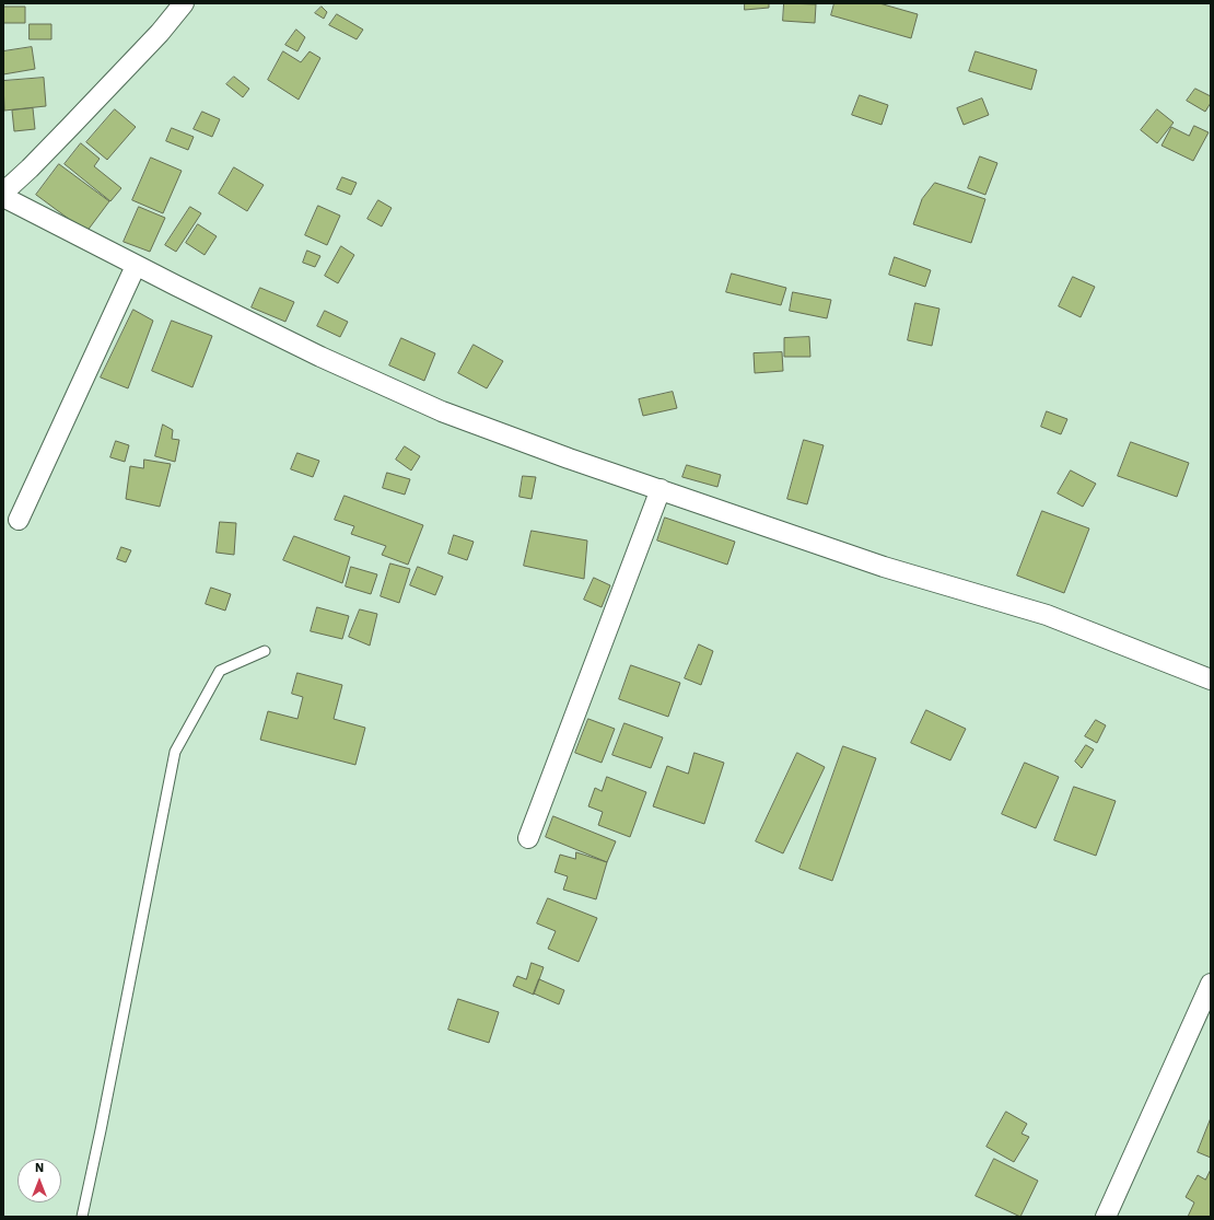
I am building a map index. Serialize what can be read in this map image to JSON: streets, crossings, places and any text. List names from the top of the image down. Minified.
{"north":"top"}
